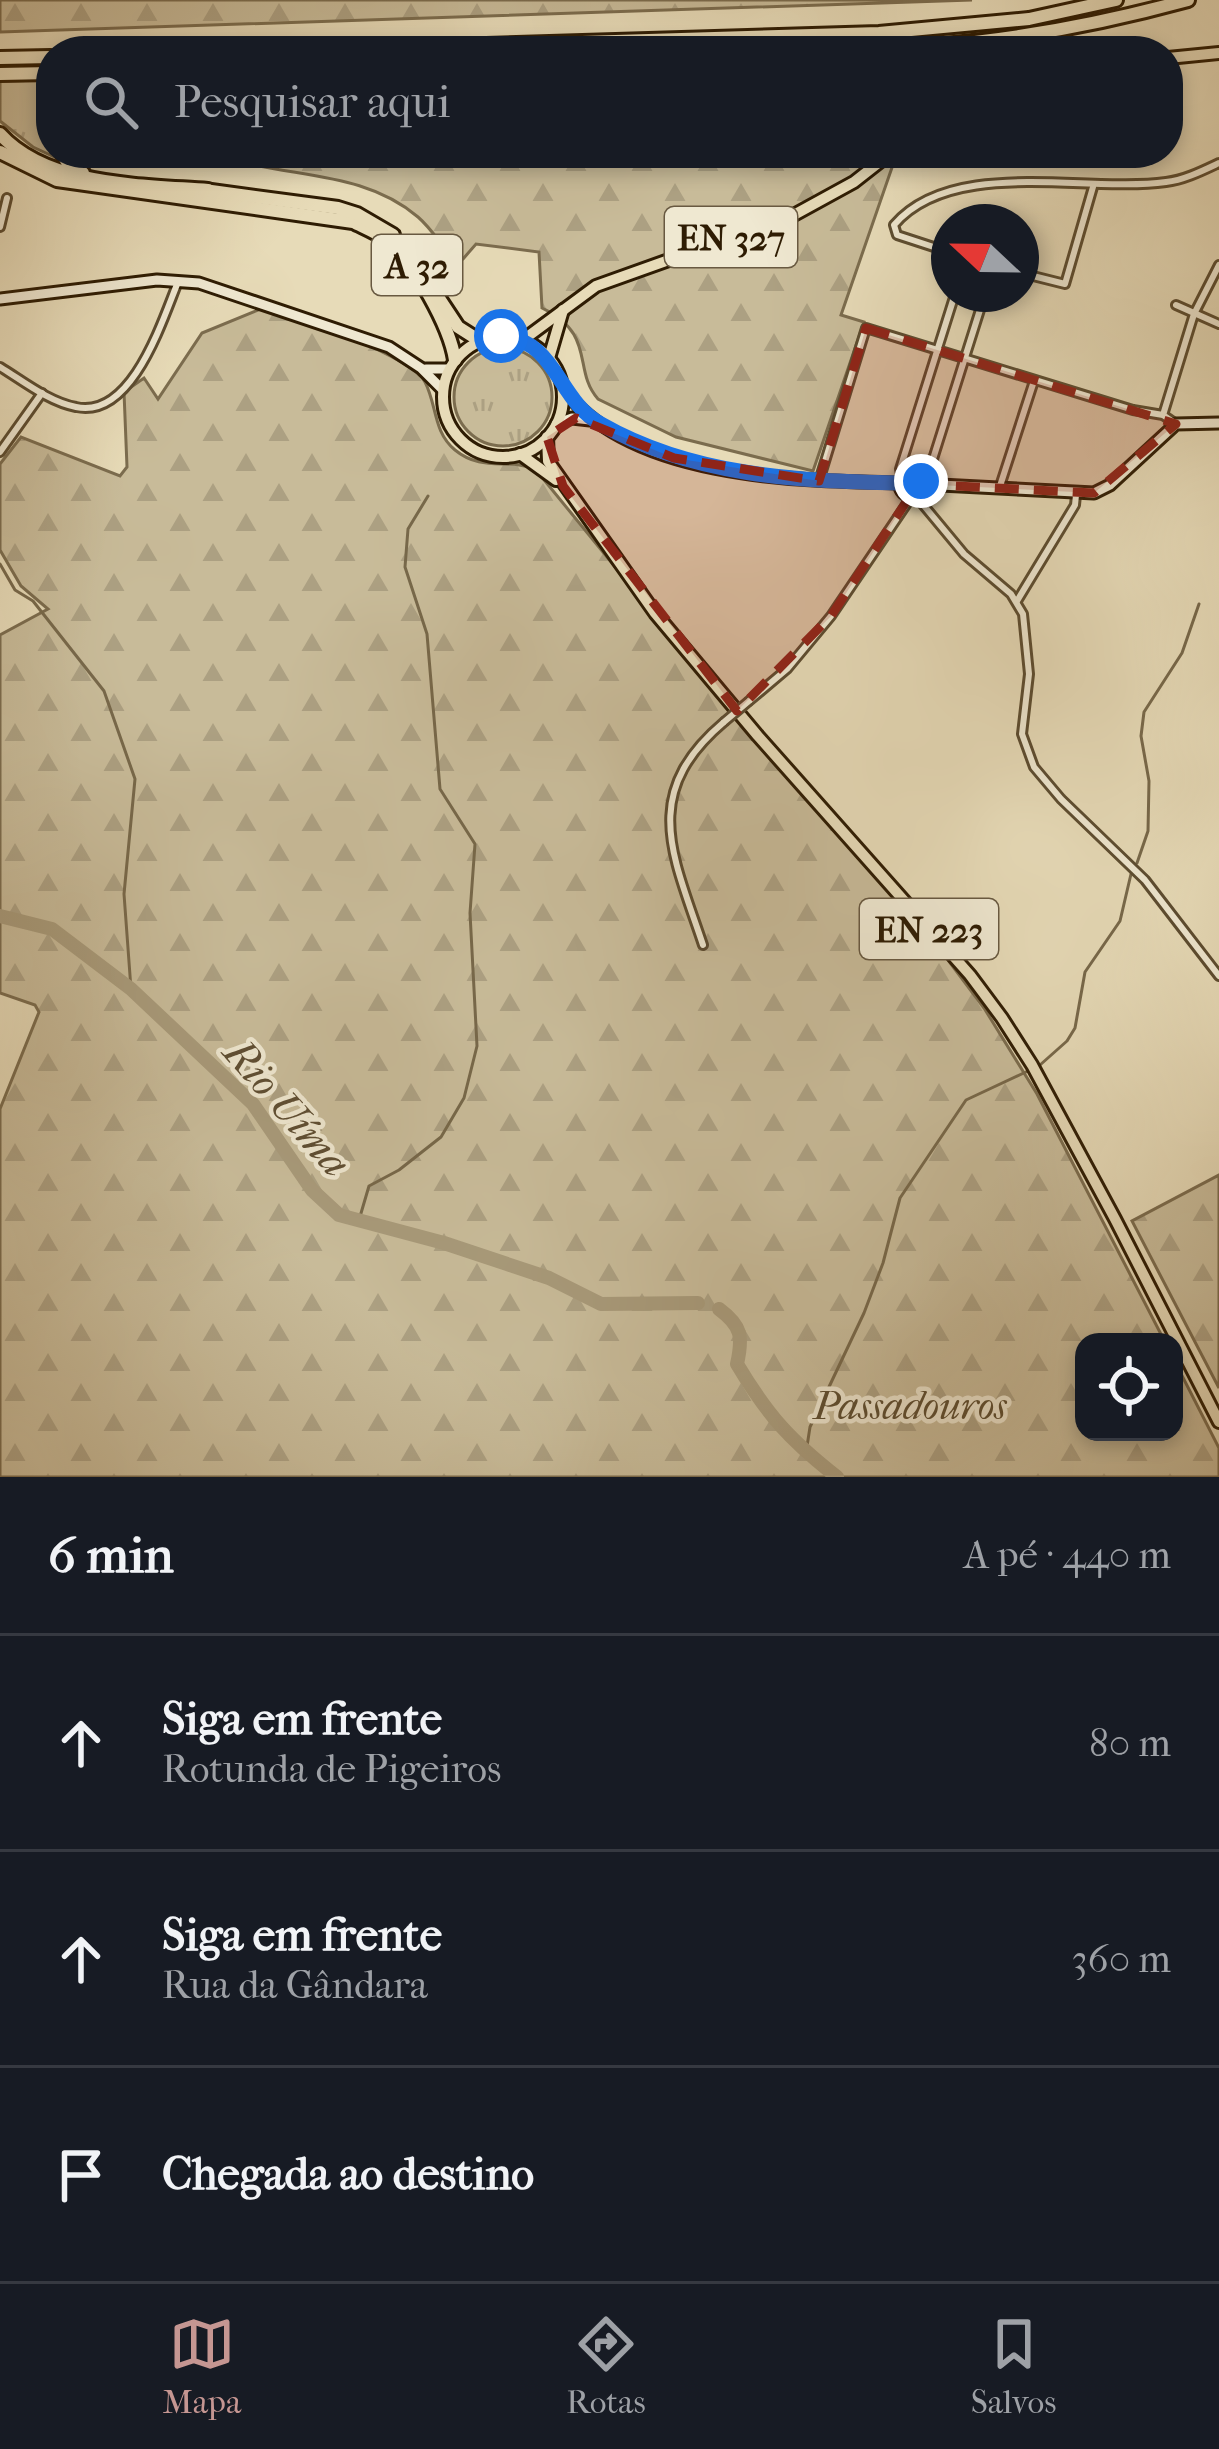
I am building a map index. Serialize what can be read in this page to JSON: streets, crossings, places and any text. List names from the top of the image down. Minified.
{"streets":{"highway":["A 32"],"main road":["EN 327","EN 223"]},"crossings":[["EN 327","A 32"],["EN 327","EN 223"],["A 32","EN 223"]],"water":["Rio Uíma"],"parks":["Passadouros"],"north":"left","page":{"search":"Pesquisar aqui","heading":["6 min","A pé · 440 m"],"list":[["Siga em frente","Rotunda de Pigeiros","80 m"],["Siga em frente","Rua da Gândara","360 m"],"Chegada ao destino"],"nav":["Mapa","Rotas","Salvos"]}}
